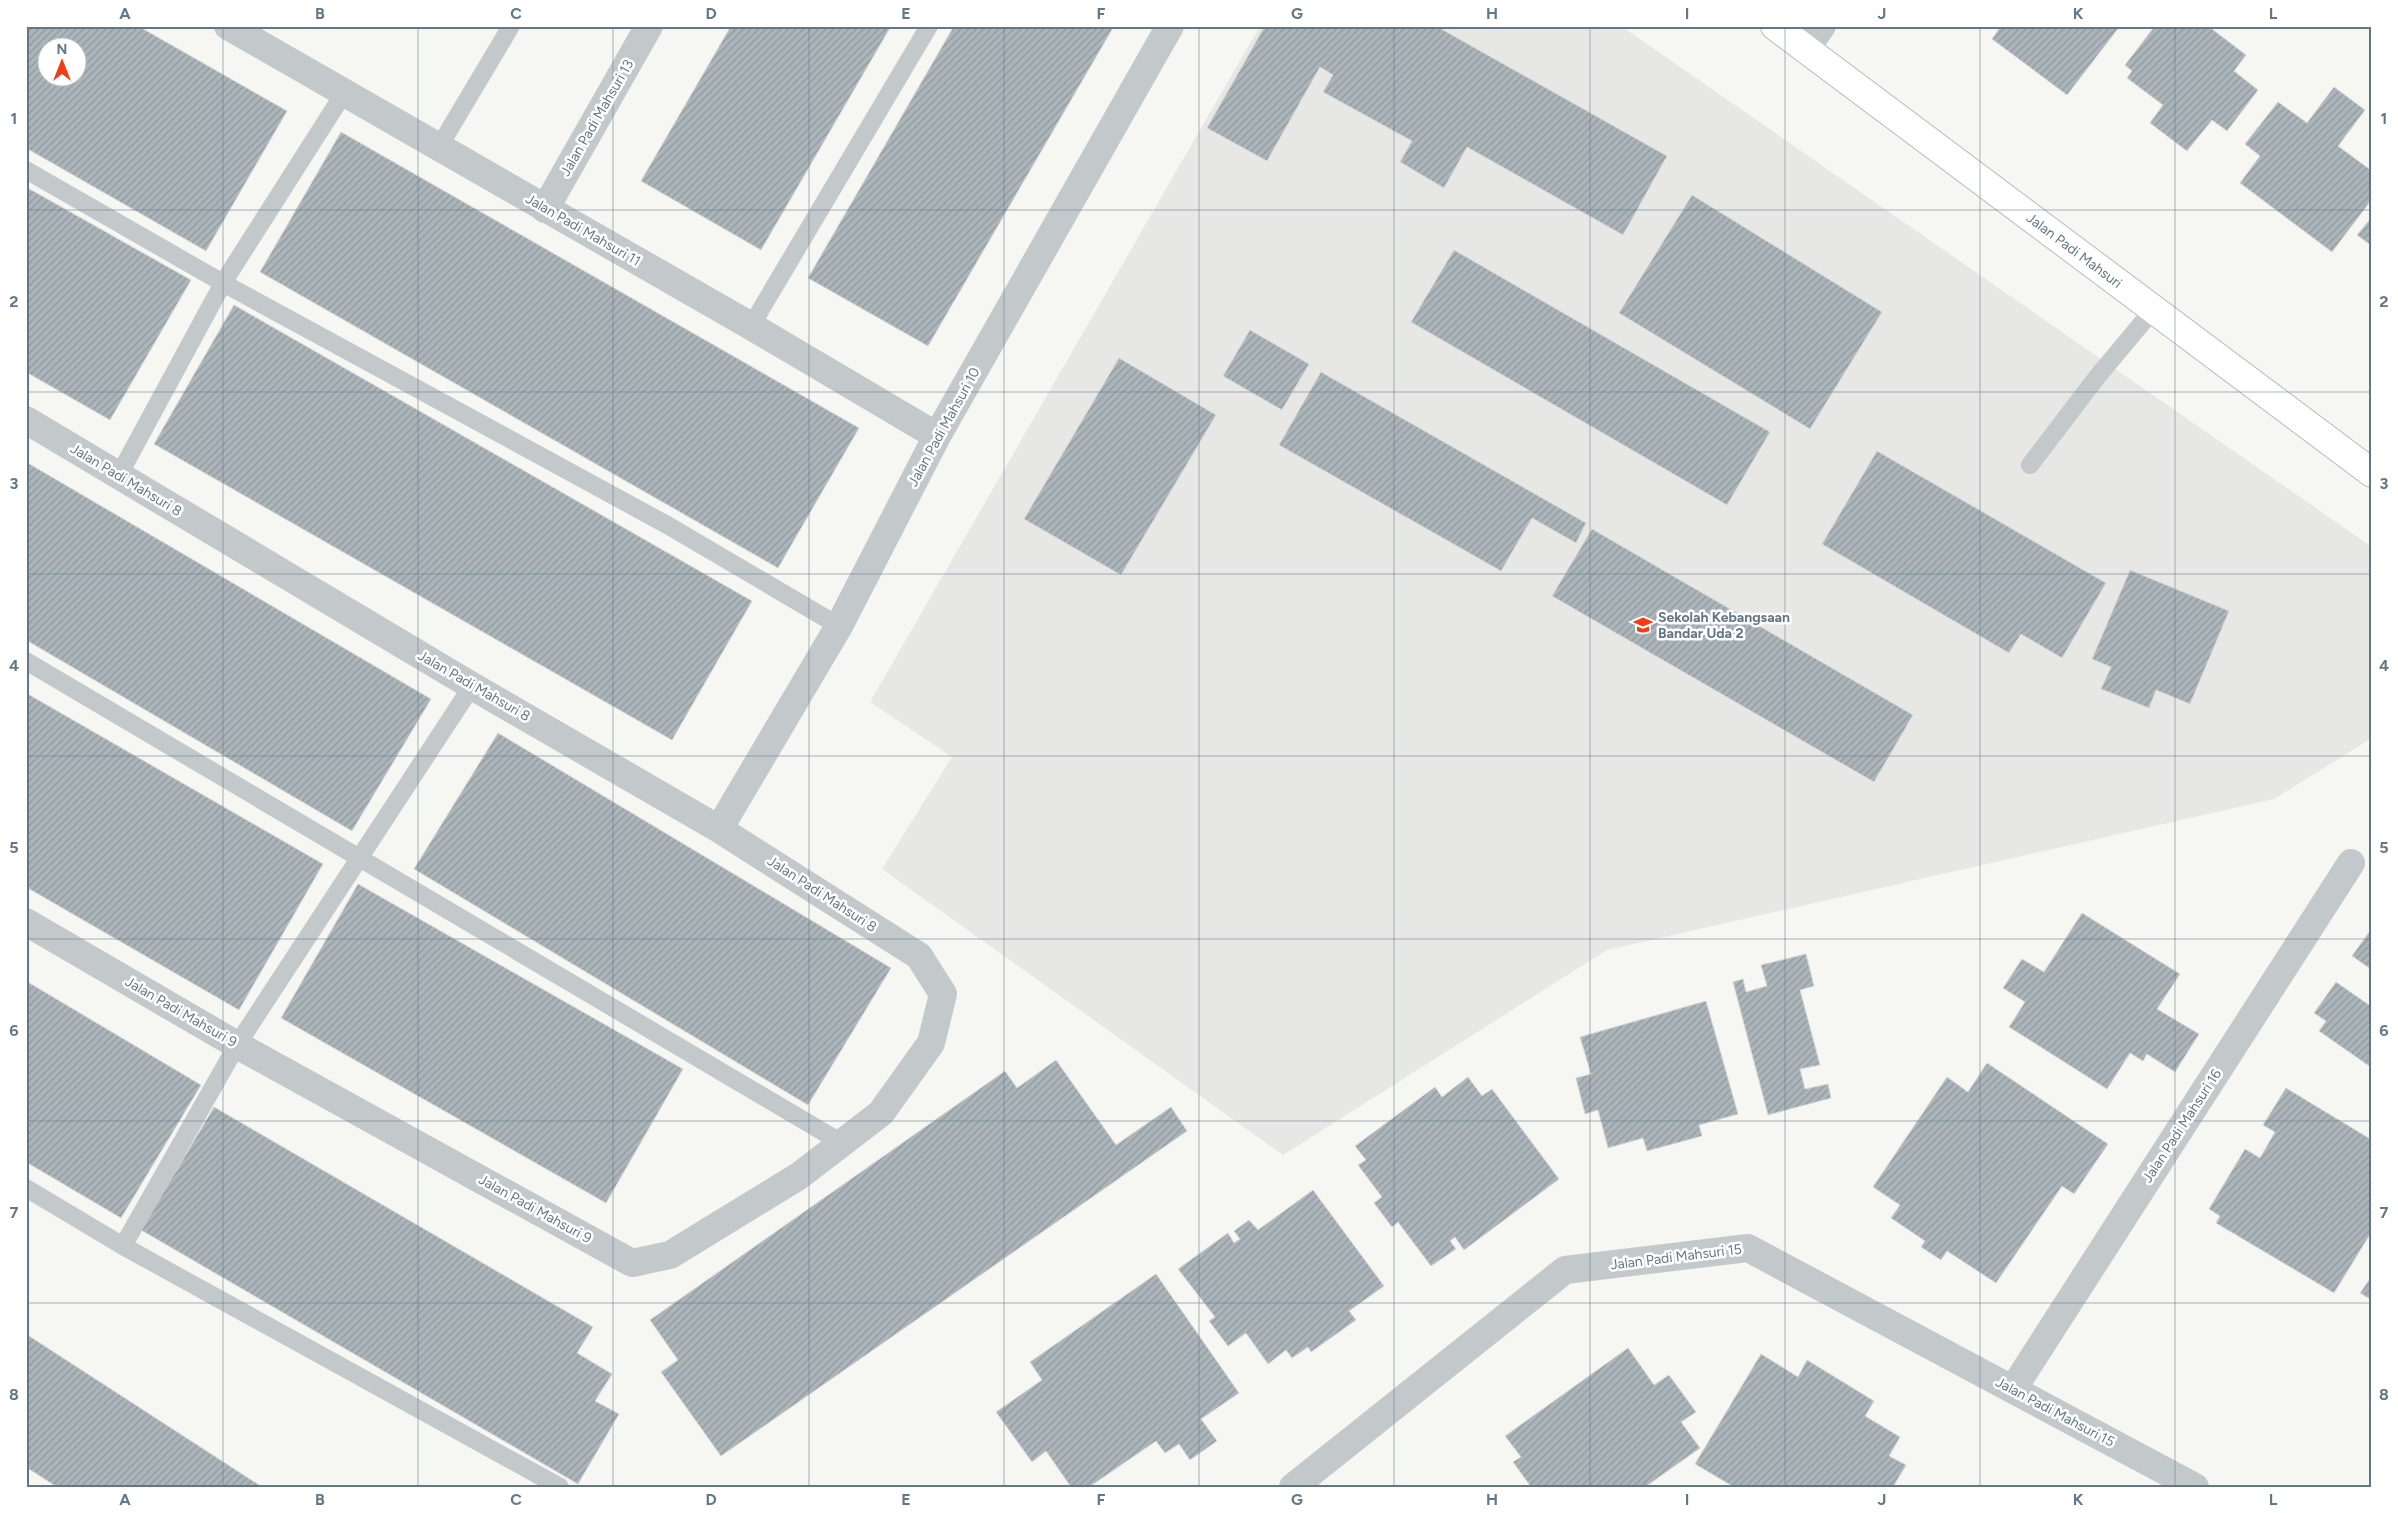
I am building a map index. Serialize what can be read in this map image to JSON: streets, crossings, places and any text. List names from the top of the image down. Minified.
{"streets":{"main road":["Jalan Padi Mahsuri"],"street":["Jalan Padi Mahsuri 13","Jalan Padi Mahsuri 11","Jalan Padi Mahsuri 10","Jalan Padi Mahsuri 8","Jalan Padi Mahsuri 9","Jalan Padi Mahsuri 16","Jalan Padi Mahsuri 15"]},"crossings":[["Jalan Padi Mahsuri 13","Jalan Padi Mahsuri 11"],["Jalan Padi Mahsuri 11","Jalan Padi Mahsuri 10"],["Jalan Padi Mahsuri 10","Jalan Padi Mahsuri 8"],["Jalan Padi Mahsuri 8","Jalan Padi Mahsuri 9"],["Jalan Padi Mahsuri 16","Jalan Padi Mahsuri 15"]],"places":{"school or university":["Sekolah Kebangsaan Bandar Uda 2"]},"north":"top","grid":{"columns":["A","B","C","D","E","F","G","H","I","J","K","L"],"rows":["1","2","3","4","5","6","7","8"]}}
